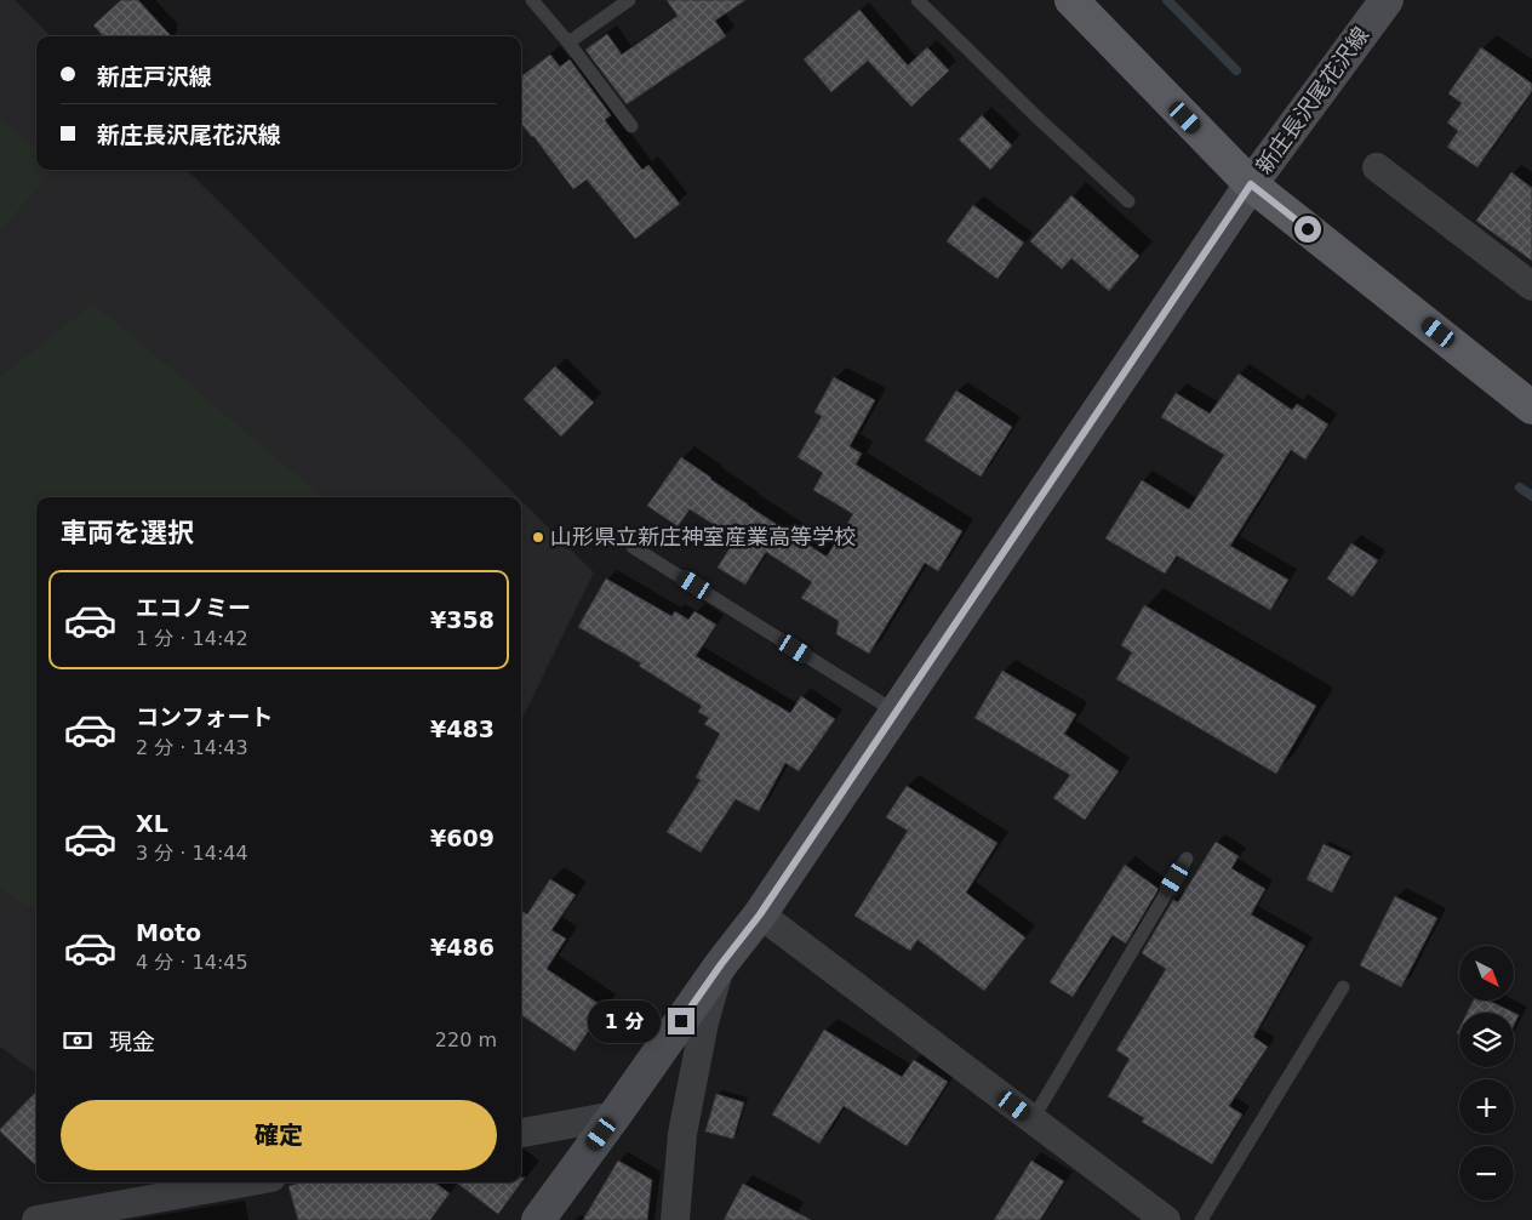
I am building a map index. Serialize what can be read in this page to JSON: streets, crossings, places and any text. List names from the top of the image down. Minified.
{"streets":{"main road":["新庄長沢尾花沢線"]},"places":["山形県立新庄神室産業高等学校"],"north":"bottom right","page":{"banner":["新庄戸沢線","新庄長沢尾花沢線"],"heading":"車両を選択","list":[{"name":"エコノミー","note":"1 分 · 14:42","value":"¥358"},{"name":"コンフォート","note":"2 分 · 14:43","value":"¥483"},{"name":"XL","note":"3 分 · 14:44","value":"¥609"},{"name":"Moto","note":"4 分 · 14:45","value":"¥486"}],"map_buttons":["+","−"],"bubble":"1 分","pay":["現金","220 m"],"buttons":"確定"}}
